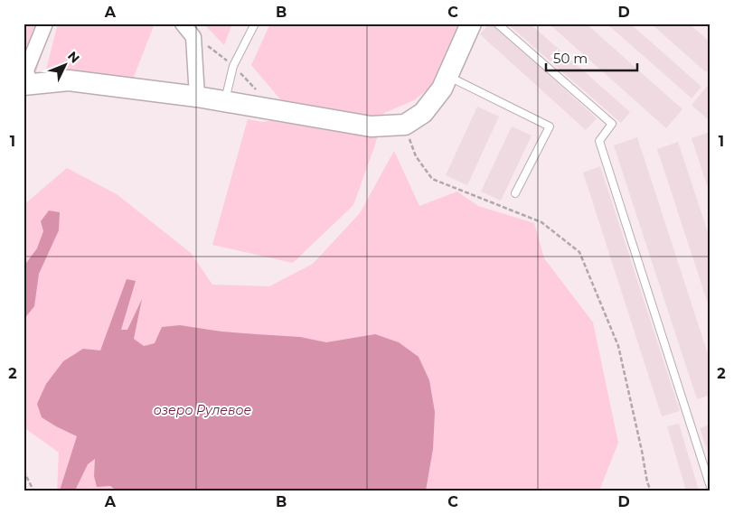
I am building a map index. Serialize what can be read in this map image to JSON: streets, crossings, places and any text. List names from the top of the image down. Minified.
{"water":["озеро Рулевое"],"scale_bar":"50 m","north":"top right","grid":{"columns":["A","B","C","D"],"rows":["1","2"]}}
